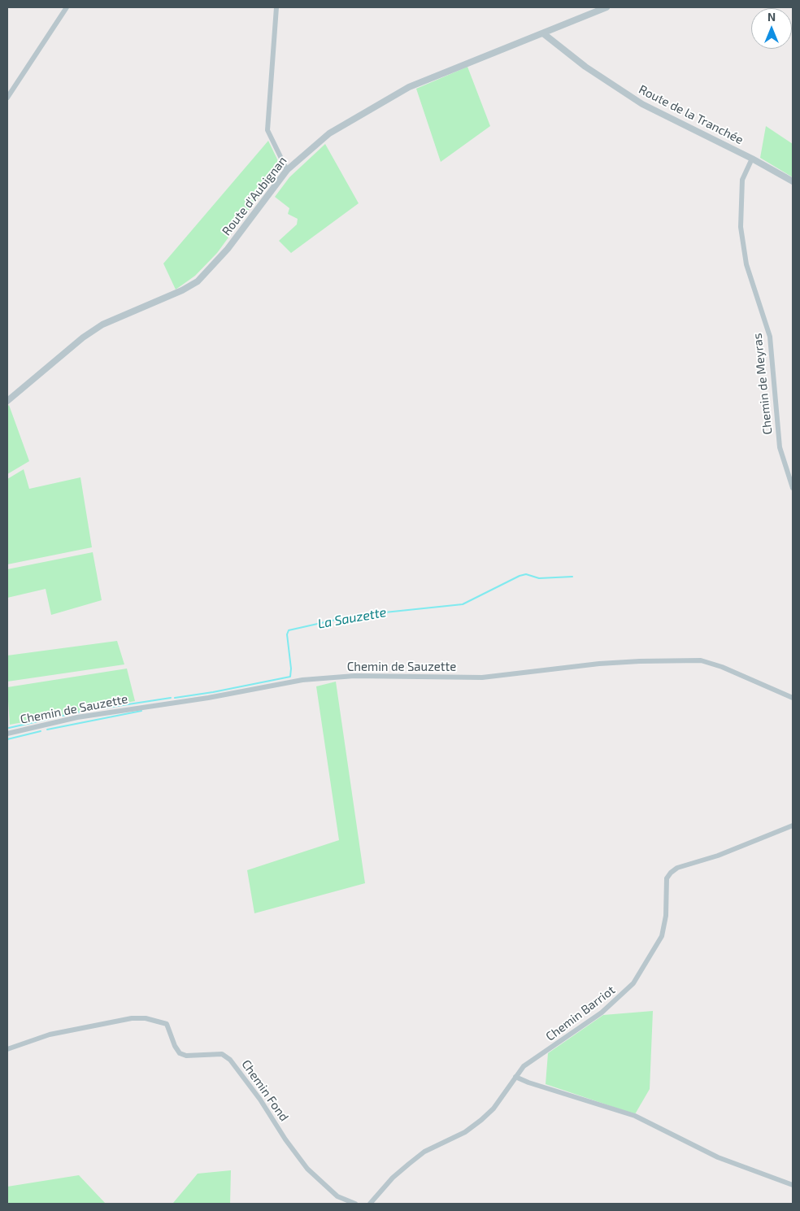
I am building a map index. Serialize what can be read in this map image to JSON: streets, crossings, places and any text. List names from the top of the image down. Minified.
{"streets":{"street":["Route de la Tranchée","Route d'Aubignan","Chemin de Meyras","Chemin de Sauzette","Chemin Barriot","Chemin Fond"]},"crossings":[["Route de la Tranchée","Route d'Aubignan"],["Route de la Tranchée","Chemin de Meyras"]],"water":["La Sauzette"],"north":"top"}
